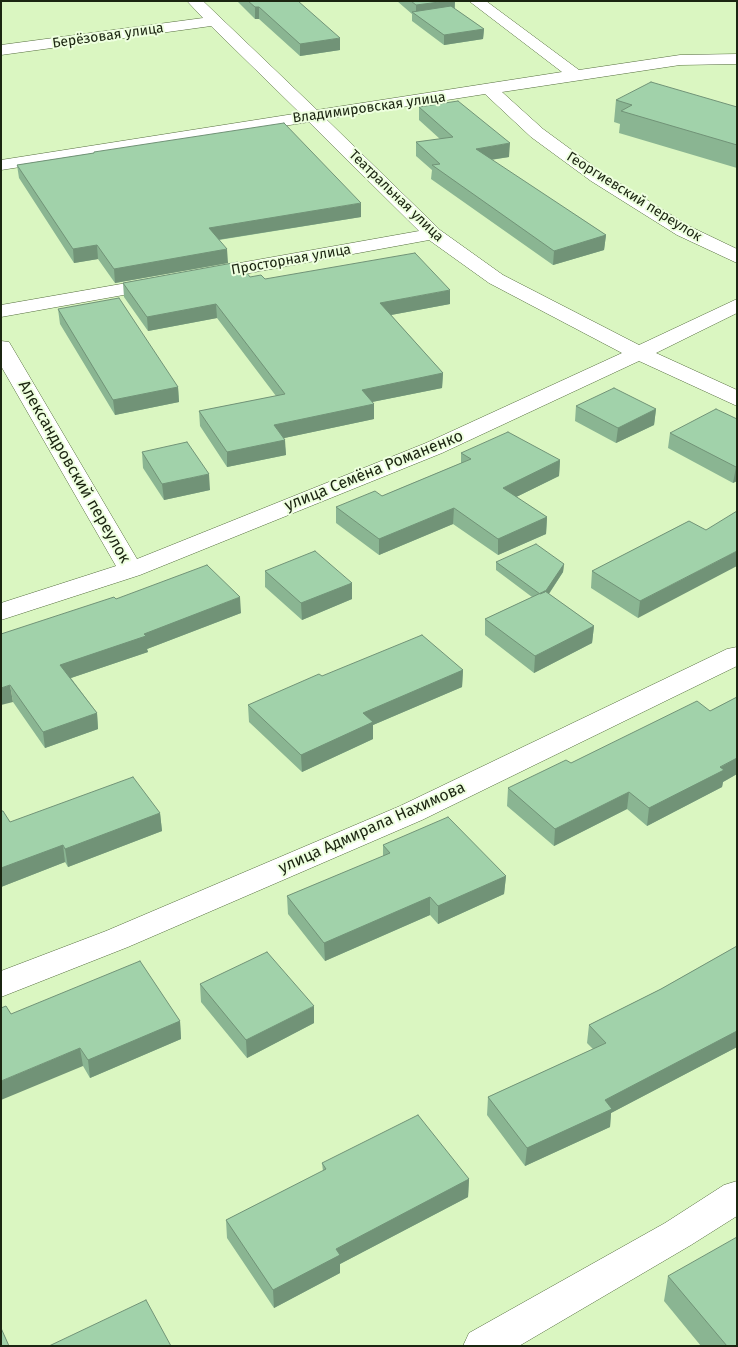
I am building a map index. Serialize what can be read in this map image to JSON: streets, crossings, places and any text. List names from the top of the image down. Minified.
{"streets":{"street":["Берёзовая улица","Владимировская улица","Театральная улица","Георгиевский переулок","Просторная улица","улица Семёна Романенко","Александровский переулок","улица Адмирала Нахимова"]},"crossings":[["Берёзовая улица","Театральная улица"],["Владимировская улица","Театральная улица"],["Владимировская улица","Георгиевский переулок"],["Театральная улица","Просторная улица"],["Театральная улица","улица Семёна Романенко"],["улица Семёна Романенко","Александровский переулок"]]}
